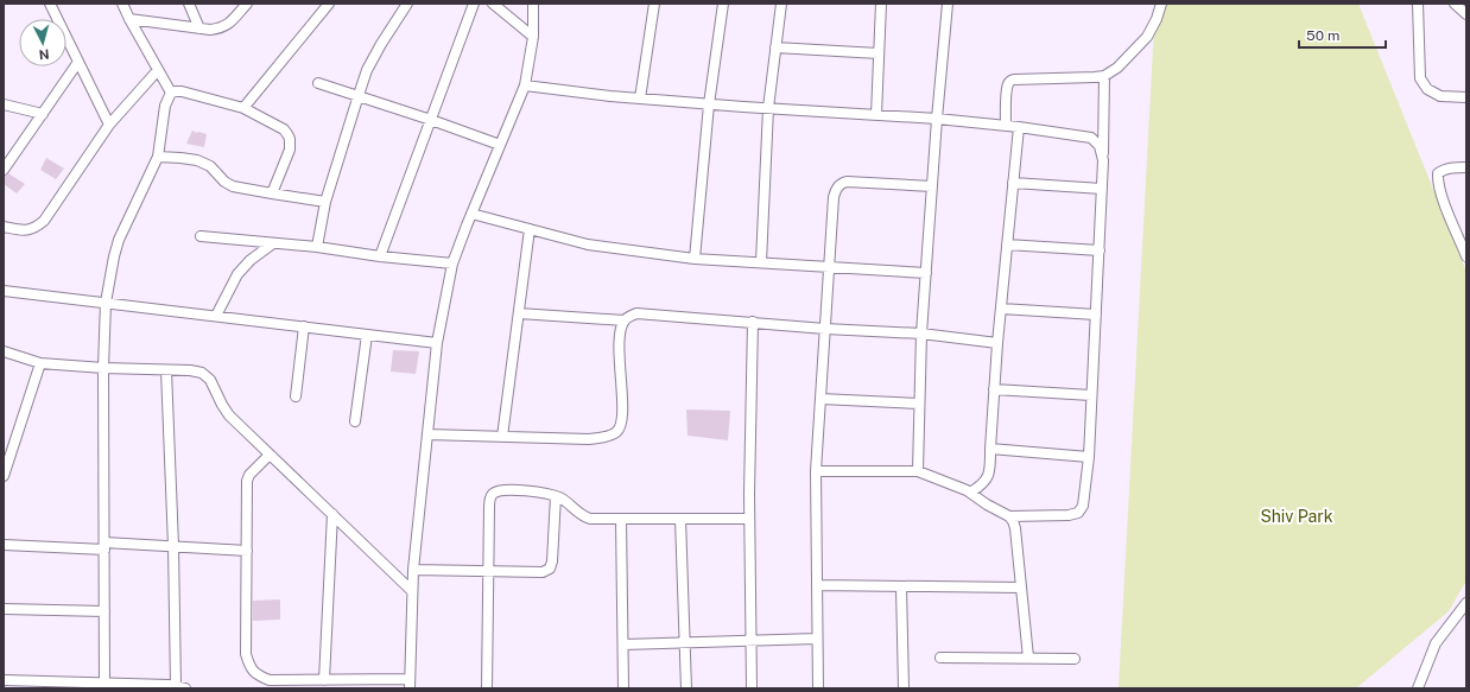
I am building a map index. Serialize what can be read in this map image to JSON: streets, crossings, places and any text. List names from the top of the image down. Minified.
{"parks":["Shiv Park"],"scale_bar":"50 m","north":"bottom"}
